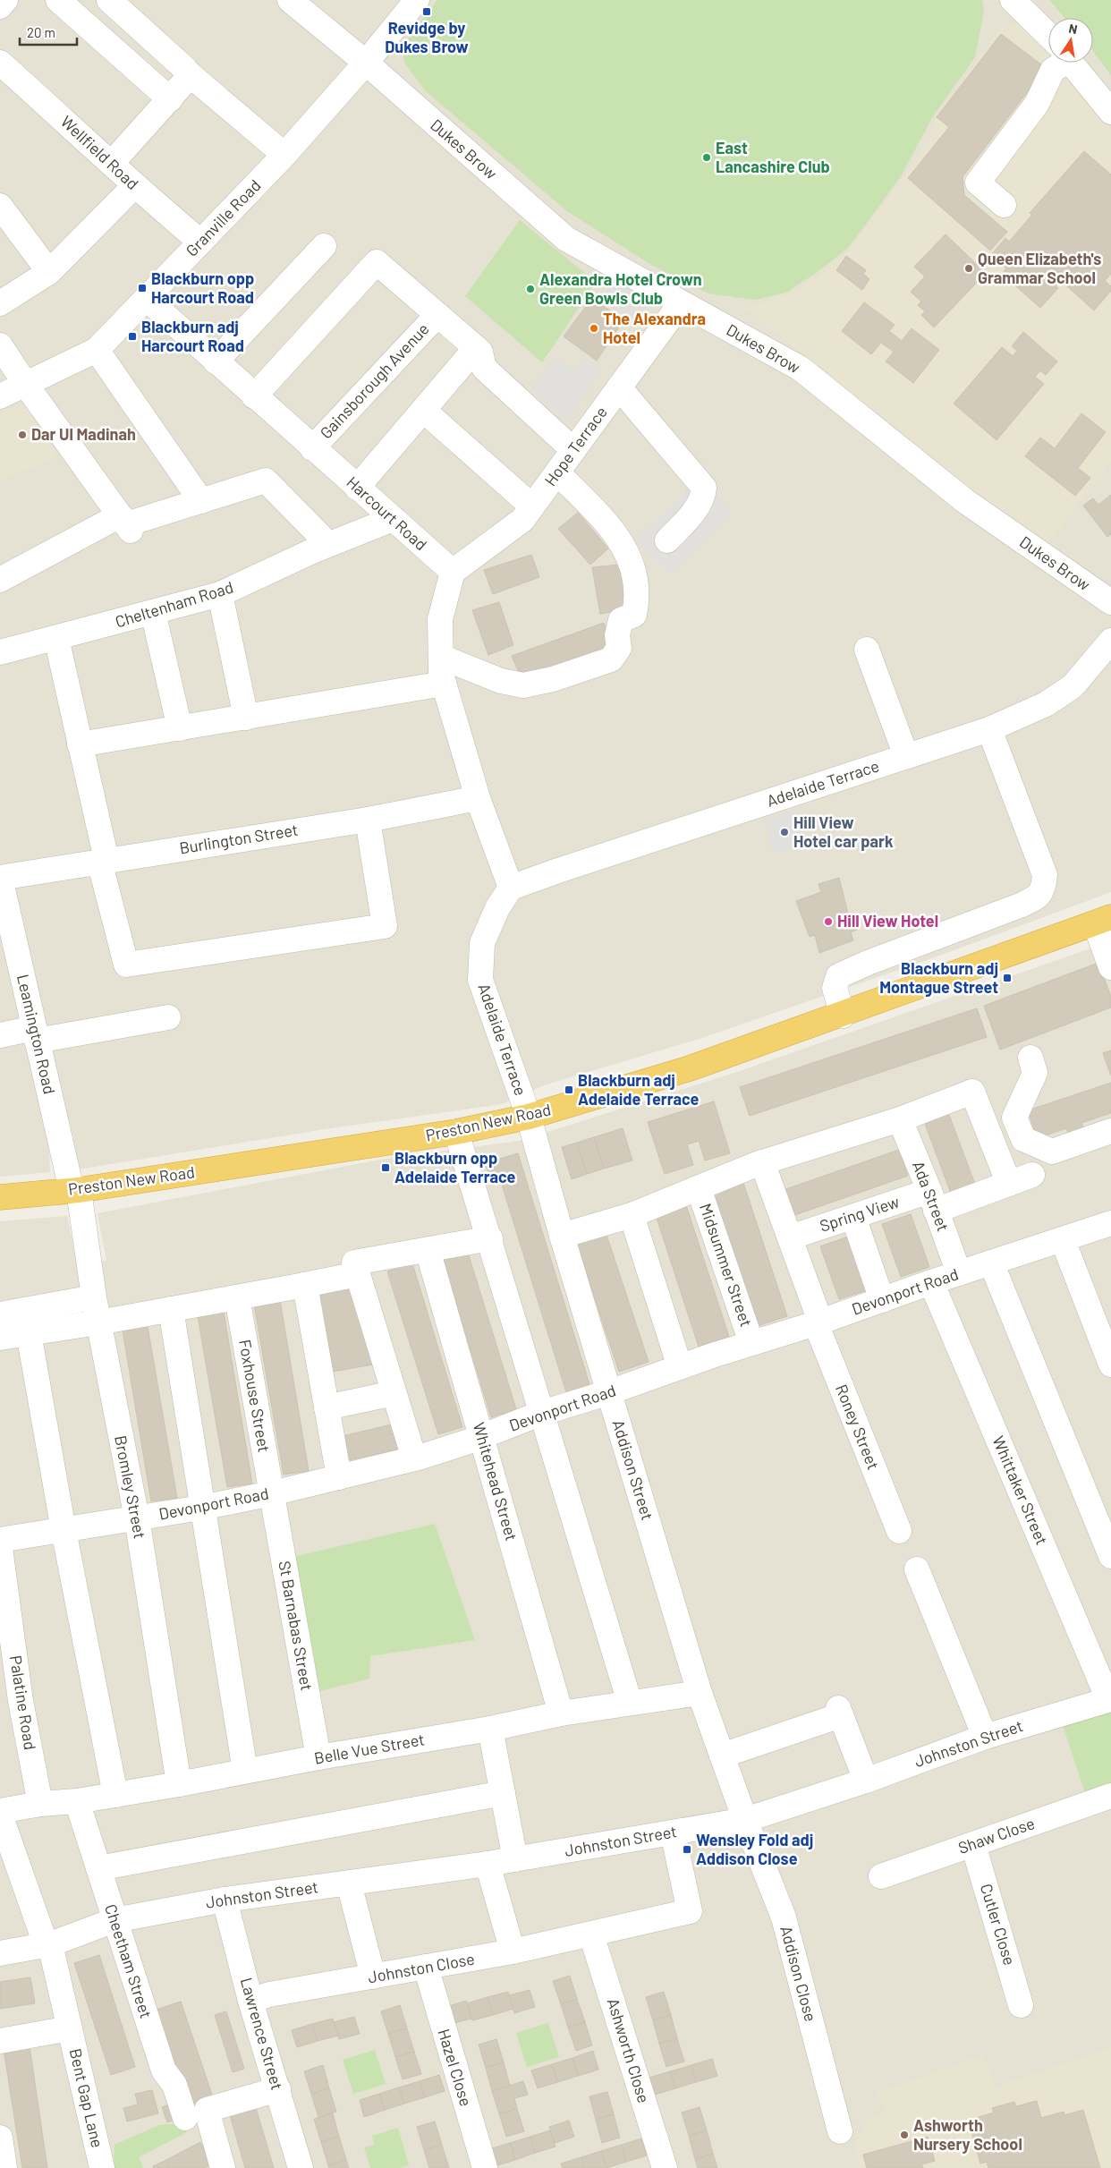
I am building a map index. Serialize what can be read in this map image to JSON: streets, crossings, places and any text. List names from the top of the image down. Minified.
{"streets":{"highway":["Preston New Road"],"street":["Dukes Brow","Wellfield Road","Granville Road","Gainsborough Avenue","Hope Terrace","Harcourt Road","Cheltenham Road","Adelaide Terrace","Burlington Street","Leamington Road","Ada Street","Spring View","Midsummer Street","Devonport Road","Foxhouse Street","Roney Street","Addison Street","Whitehead Street","Bromley Street","Whittaker Street","St Barnabas Street","Palatine Road","Johnston Street","Belle Vue Street","Shaw Close","Cutler Close","Cheetham Street","Johnston Close","Addison Close","Lawrence Street","Ashworth Close","Hazel Close","Bent Gap Lane"]},"crossings":[["Dukes Brow","Granville Road"],["Dukes Brow","Hope Terrace"],["Wellfield Road","Granville Road"],["Granville Road","Harcourt Road"],["Gainsborough Avenue","Harcourt Road"],["Hope Terrace","Harcourt Road"],["Harcourt Road","Cheltenham Road"],["Adelaide Terrace","Preston New Road"],["Adelaide Terrace","Addison Street"],["Burlington Street","Leamington Road"],["Leamington Road","Preston New Road"],["Leamington Road","Bromley Street"],["Preston New Road","Addison Street"],["Preston New Road","Bromley Street"],["Ada Street","Spring View"],["Ada Street","Devonport Road"],["Spring View","Roney Street"],["Midsummer Street","Devonport Road"],["Devonport Road","Foxhouse Street"],["Devonport Road","Roney Street"],["Devonport Road","Addison Street"],["Devonport Road","Whitehead Street"],["Devonport Road","Bromley Street"],["Devonport Road","Whittaker Street"],["Devonport Road","St Barnabas Street"],["Foxhouse Street","St Barnabas Street"],["Addison Street","Johnston Street"],["Addison Street","Belle Vue Street"],["Addison Street","Addison Close"],["Whitehead Street","Belle Vue Street"],["Bromley Street","Belle Vue Street"],["Whittaker Street","Johnston Street"],["St Barnabas Street","Belle Vue Street"],["Palatine Road","Belle Vue Street"],["Johnston Street","Cheetham Street"],["Johnston Street","Johnston Close"],["Johnston Street","Addison Close"],["Johnston Street","Lawrence Street"],["Johnston Street","Bent Gap Lane"],["Belle Vue Street","Cheetham Street"],["Shaw Close","Cutler Close"],["Johnston Close","Lawrence Street"],["Johnston Close","Ashworth Close"],["Johnston Close","Hazel Close"]],"places":{"transit":["Revidge by Dukes Brow","Blackburn opp Harcourt Road","Blackburn adj Harcourt Road","Blackburn adj Montague Street","Blackburn adj Adelaide Terrace","Blackburn opp Adelaide Terrace","Wensley Fold adj Addison Close"],"other":["East Lancashire Club","Queen Elizabeth's Grammar School","Alexandra Hotel Crown Green Bowls Club","The Alexandra Hotel","Dar Ul Madinah","Hill View Hotel car park","Hill View Hotel","Ashworth Nursery School"]},"scale_bar":"20 m","north":"top"}
